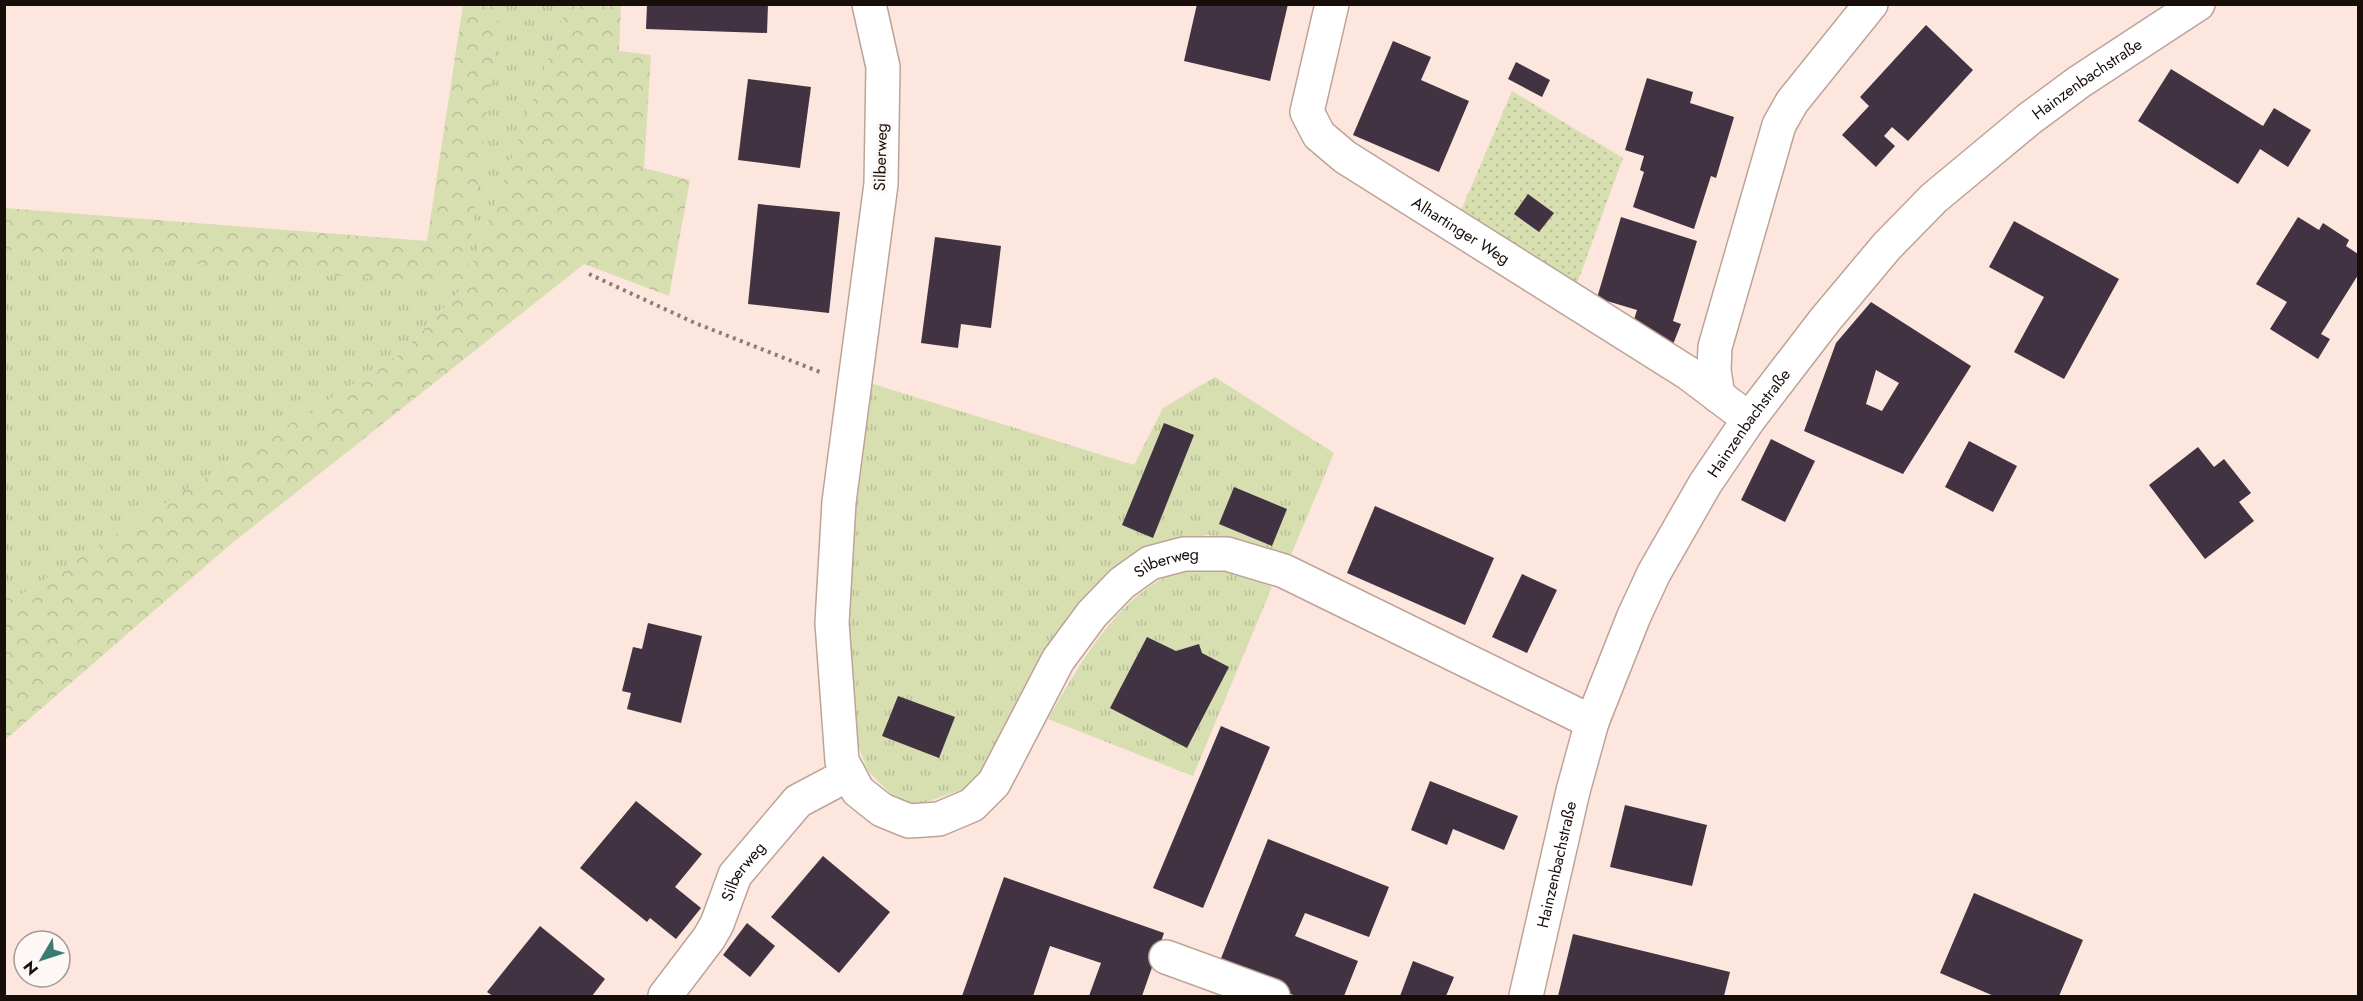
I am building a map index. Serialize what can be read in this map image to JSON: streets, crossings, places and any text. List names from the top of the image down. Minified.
{"streets":{"street":["Hainzenbachstraße","Silberweg","Alhartinger Weg"]},"crossings":[["Hainzenbachstraße","Silberweg"],["Hainzenbachstraße","Alhartinger Weg"]],"north":"bottom left"}
